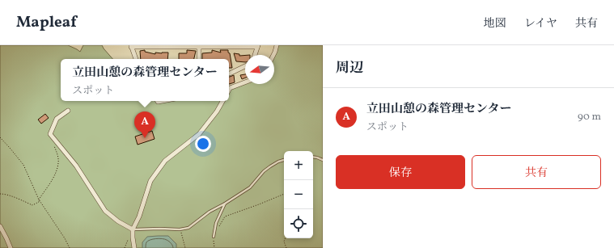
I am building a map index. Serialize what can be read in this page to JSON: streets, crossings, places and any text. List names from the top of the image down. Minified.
{"north":"left","page":{"header":"Mapleaf","nav":["地図","レイヤ","共有"],"heading":"周辺","popup":["立田山憩の森管理センター","スポット"],"list":[{"mark":"A","name":"立田山憩の森管理センター","note":"スポット","value":"90 m"}],"pins":"A","buttons":["保存","共有"],"map_buttons":["+","−"]}}
